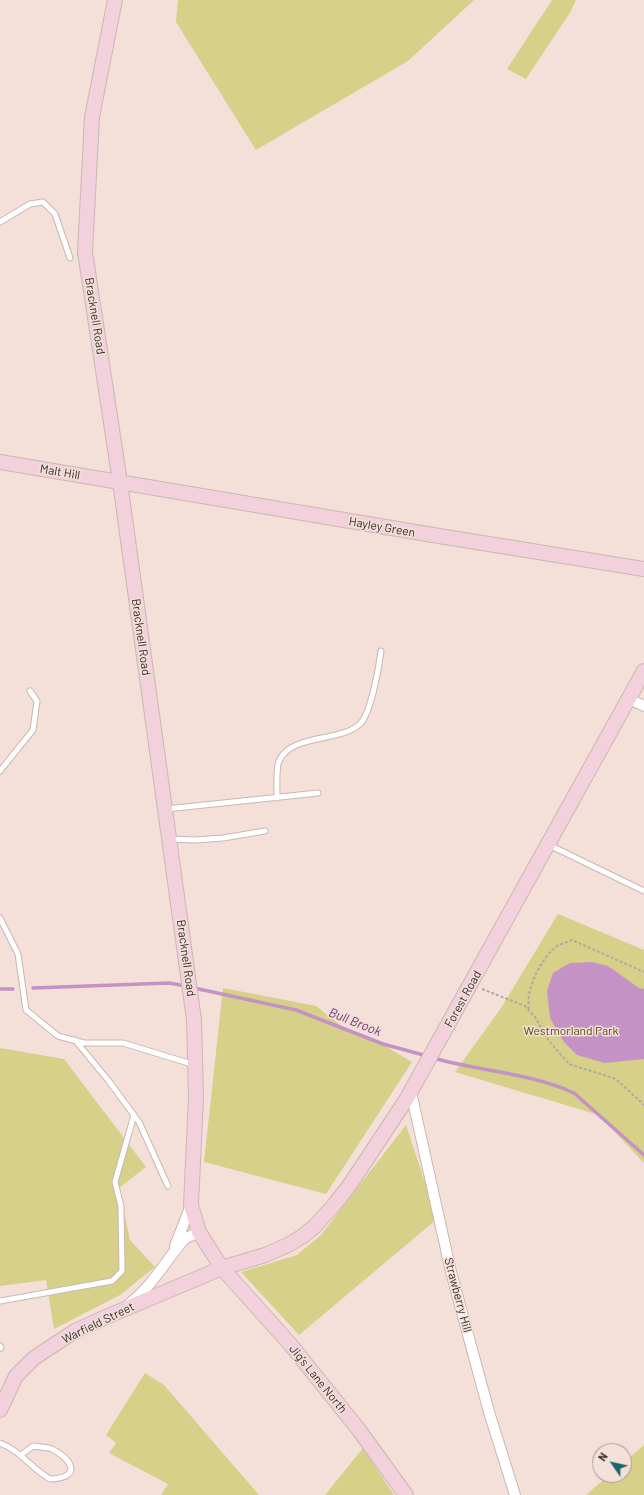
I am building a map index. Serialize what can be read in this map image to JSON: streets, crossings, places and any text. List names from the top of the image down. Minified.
{"streets":{"main road":["Bracknell Road","Malt Hill","Hayley Green","Forest Road","Warfield Street","Jig's Lane North"],"street":["Strawberry Hill"]},"crossings":[["Bracknell Road","Malt Hill"],["Bracknell Road","Hayley Green"],["Bracknell Road","Forest Road"],["Bracknell Road","Warfield Street"],["Bracknell Road","Jig's Lane North"],["Malt Hill","Hayley Green"],["Forest Road","Strawberry Hill"],["Forest Road","Warfield Street"],["Forest Road","Jig's Lane North"],["Warfield Street","Jig's Lane North"]],"water":["Bull Brook"],"parks":["Westmorland Park"],"north":"top left"}
